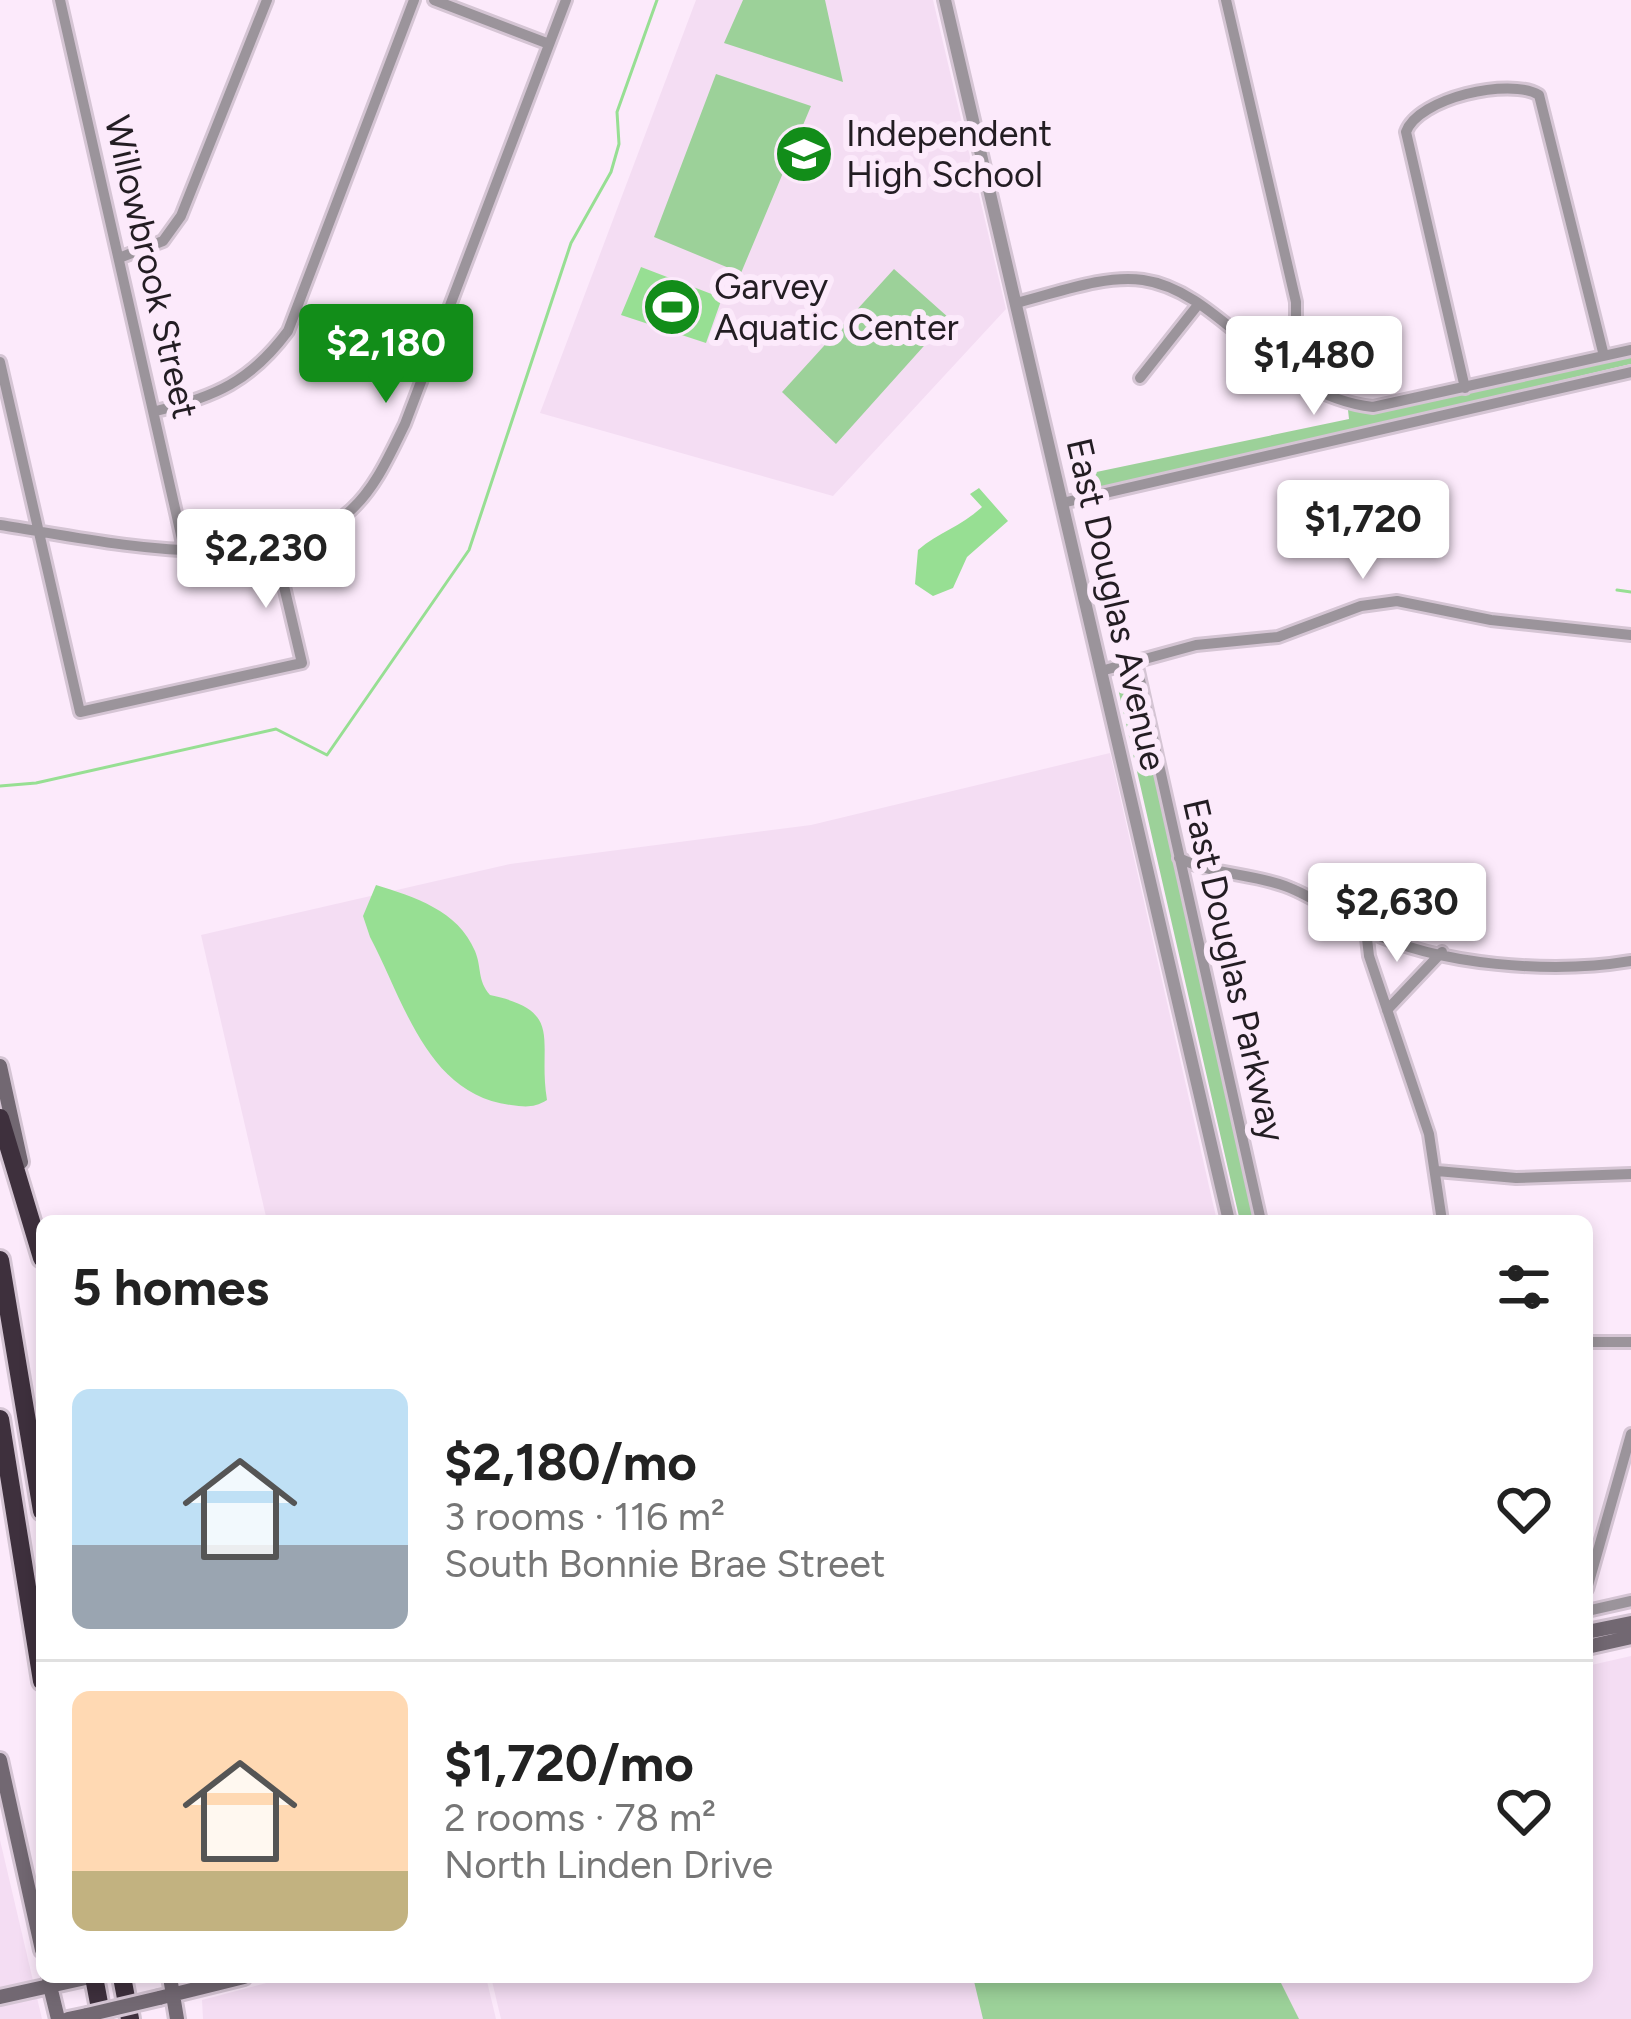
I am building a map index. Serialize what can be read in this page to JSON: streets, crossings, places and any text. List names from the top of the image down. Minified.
{"streets":{"street":["Willowbrook Street","East Douglas Avenue","East Douglas Parkway"]},"places":{"school or university":["Independent High School"],"sports":["Garvey Aquatic Center"]},"page":{"price":["$2,180","$1,480","$1,720","$2,230","$2,630"],"heading":"5 homes","list":[{"name":"$2,180/mo","note":"3 rooms · 116 m² · South Bonnie Brae Street"},{"name":"$1,720/mo","note":"2 rooms · 78 m² · North Linden Drive"}]}}
